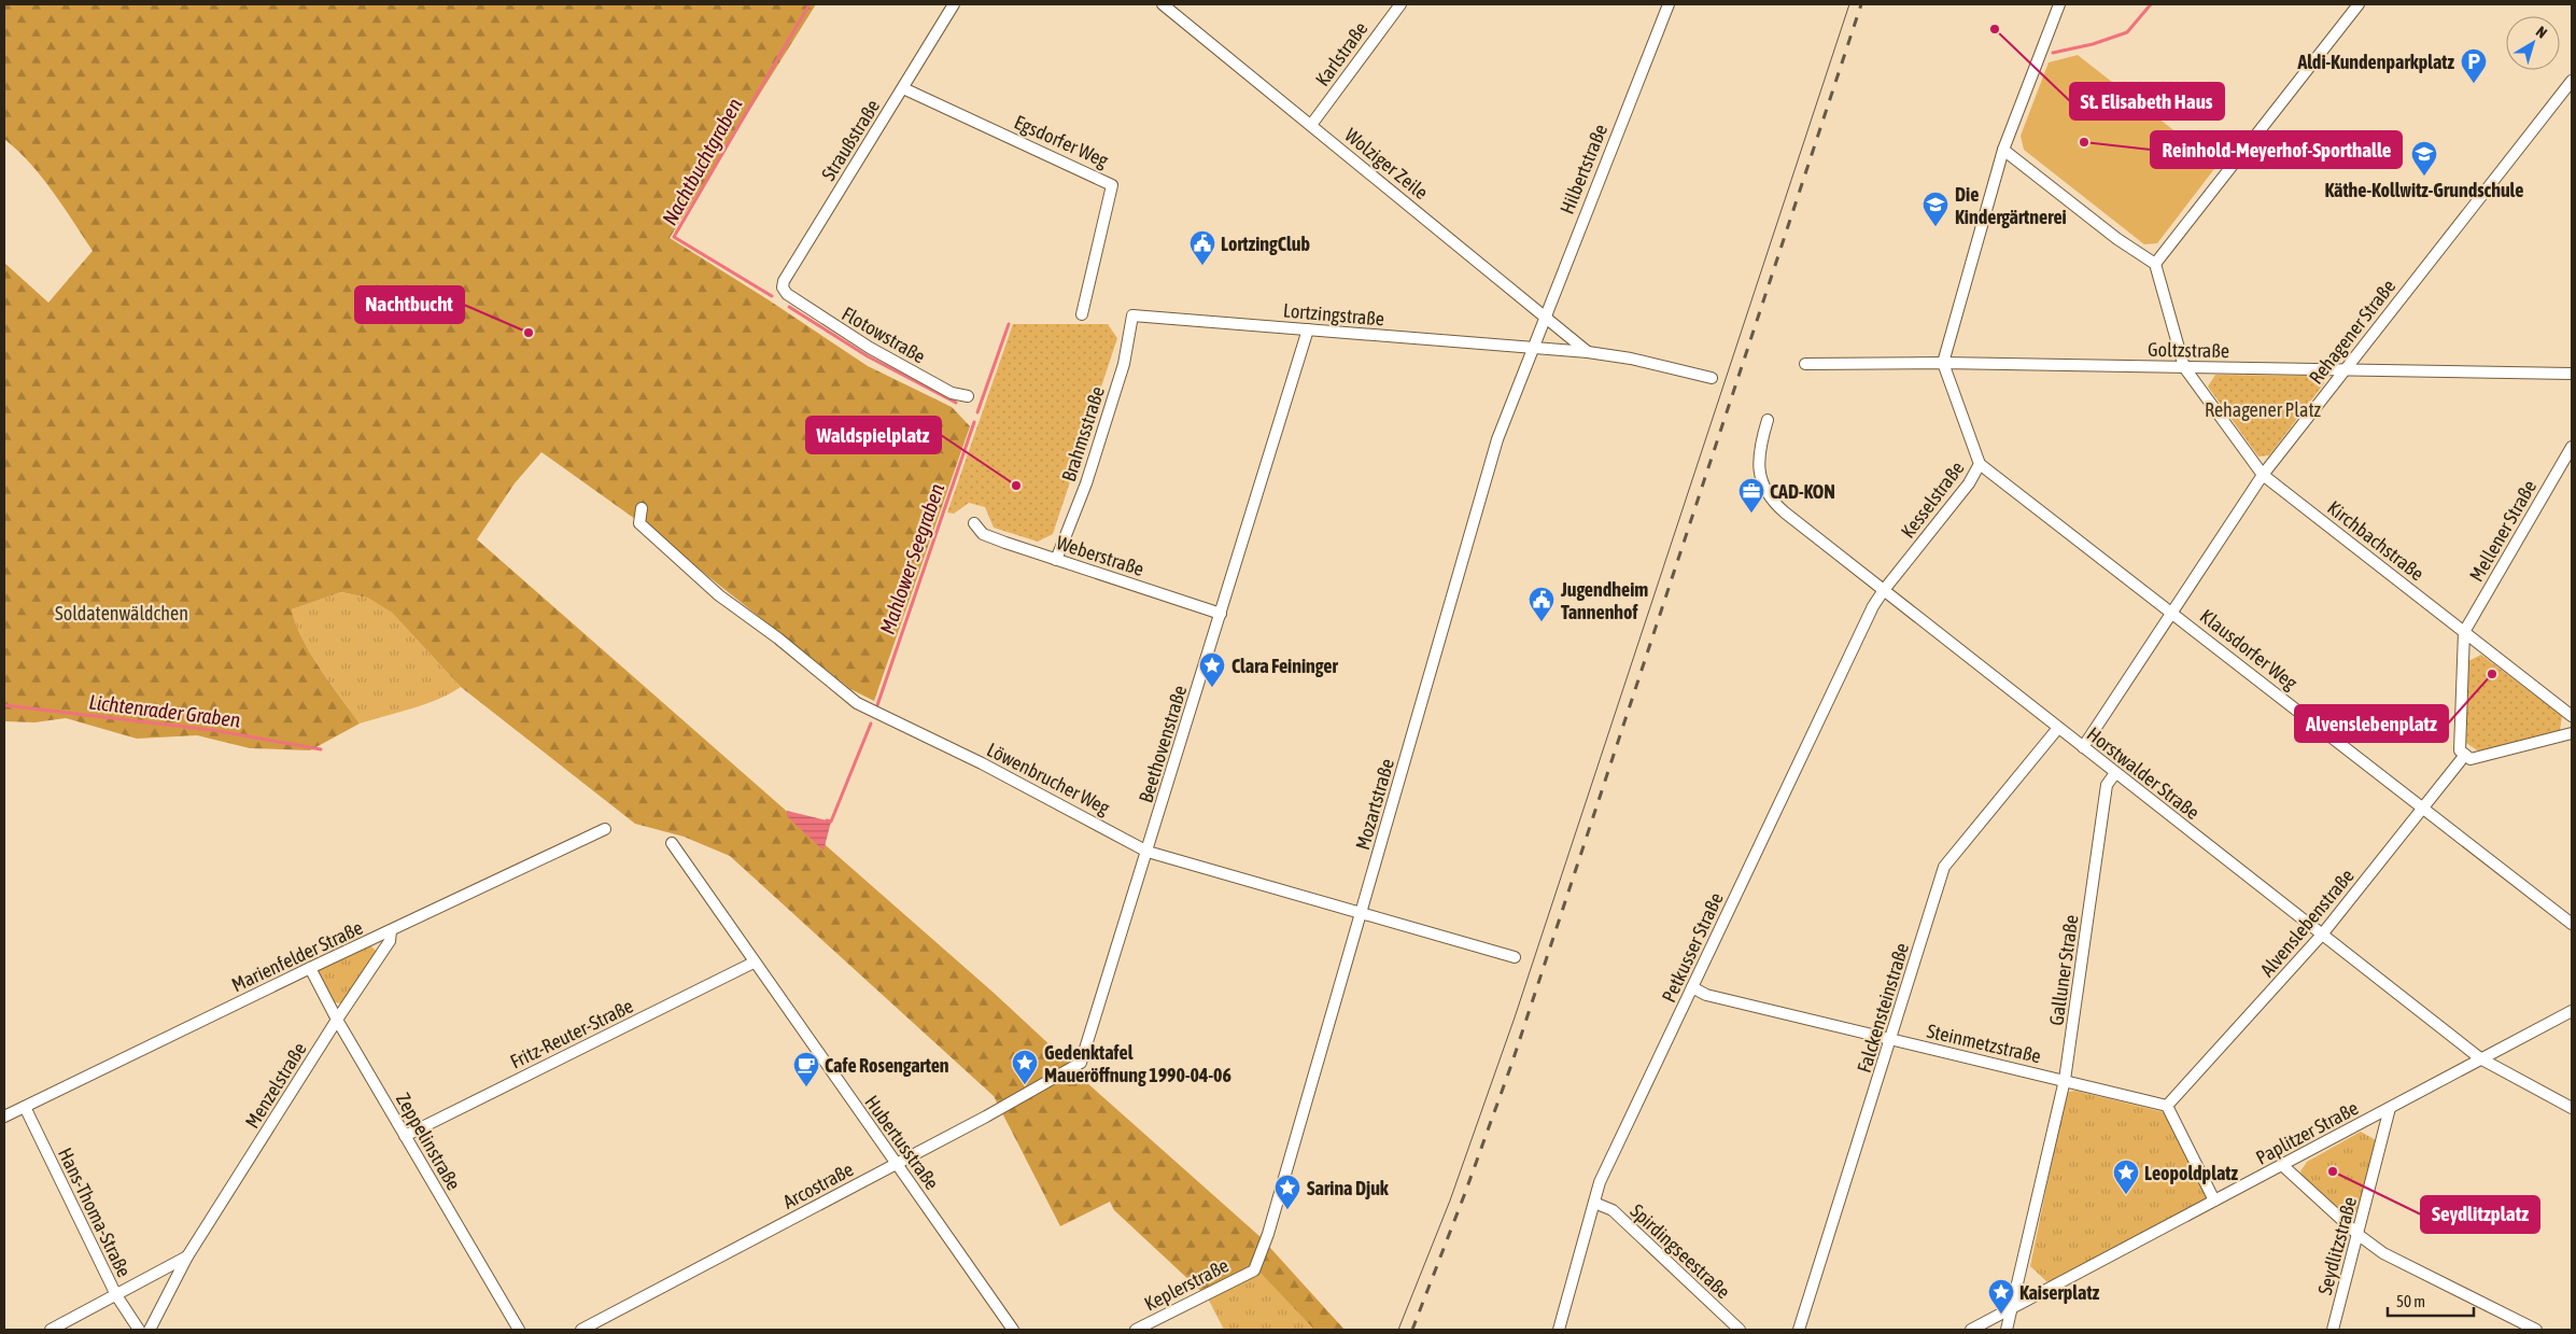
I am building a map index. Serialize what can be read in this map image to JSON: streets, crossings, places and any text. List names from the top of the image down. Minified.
{"streets":{"street":["Karlstraße","Straußstraße","Egsdorfer Weg","Wolziger Zeile","Hilbertstraße","Lortzingstraße","Rehagener Straße","Flotowstraße","Goltzstraße","Brahmsstraße","Kesselstraße","Mellener Straße","Kirchbachstraße","Weberstraße","Klausdorfer Weg","Beethovenstraße","Horstwalder Straße","Löwenbrucher Weg","Mozartstraße","Alvenslebenstraße","Petkusser Straße","Marienfelder Straße","Galluner Straße","Falckensteinstraße","Fritz-Reuter-Straße","Steinmetzstraße","Menzelstraße","Paplitzer Straße","Zeppelinstraße","Hubertusstraße","Arcostraße","Hans-Thoma-Straße","Seydlitzstraße","Spirdingseestraße","Keplerstraße"]},"crossings":[["Karlstraße","Wolziger Zeile"],["Straußstraße","Egsdorfer Weg"],["Straußstraße","Flotowstraße"],["Wolziger Zeile","Hilbertstraße"],["Hilbertstraße","Lortzingstraße"],["Hilbertstraße","Mozartstraße"],["Lortzingstraße","Brahmsstraße"],["Lortzingstraße","Beethovenstraße"],["Lortzingstraße","Mozartstraße"],["Rehagener Straße","Goltzstraße"],["Rehagener Straße","Kirchbachstraße"],["Rehagener Straße","Klausdorfer Weg"],["Rehagener Straße","Horstwalder Straße"],["Goltzstraße","Kesselstraße"],["Goltzstraße","Kirchbachstraße"],["Brahmsstraße","Weberstraße"],["Kesselstraße","Klausdorfer Weg"],["Kesselstraße","Horstwalder Straße"],["Kesselstraße","Petkusser Straße"],["Mellener Straße","Kirchbachstraße"],["Weberstraße","Beethovenstraße"],["Klausdorfer Weg","Alvenslebenstraße"],["Beethovenstraße","Löwenbrucher Weg"],["Beethovenstraße","Arcostraße"],["Horstwalder Straße","Alvenslebenstraße"],["Horstwalder Straße","Petkusser Straße"],["Horstwalder Straße","Galluner Straße"],["Horstwalder Straße","Falckensteinstraße"],["Horstwalder Straße","Paplitzer Straße"],["Löwenbrucher Weg","Mozartstraße"],["Mozartstraße","Keplerstraße"],["Alvenslebenstraße","Steinmetzstraße"],["Petkusser Straße","Steinmetzstraße"],["Petkusser Straße","Spirdingseestraße"],["Marienfelder Straße","Menzelstraße"],["Marienfelder Straße","Zeppelinstraße"],["Marienfelder Straße","Hans-Thoma-Straße"],["Galluner Straße","Steinmetzstraße"],["Galluner Straße","Paplitzer Straße"],["Falckensteinstraße","Steinmetzstraße"],["Fritz-Reuter-Straße","Zeppelinstraße"],["Fritz-Reuter-Straße","Hubertusstraße"],["Menzelstraße","Zeppelinstraße"],["Menzelstraße","Hans-Thoma-Straße"],["Paplitzer Straße","Seydlitzstraße"],["Hubertusstraße","Arcostraße"]],"water":["Nachtbuchtgraben","Mahlower Seegraben","Lichtenrader Graben"],"parks":["Rehagener Platz","Soldatenwäldchen"],"places":{"other":["St. Elisabeth Haus","Reinhold-Meyerhof-Sporthalle","Nachtbucht","Waldspielplatz","Alvenslebenplatz","Seydlitzplatz"],"parking":["Aldi-Kundenparkplatz"],"school or university":["Käthe-Kollwitz-Grundschule","Die Kindergärtnerei"],"public building":["LortzingClub","Jugendheim Tannenhof"],"office":["CAD-KON"],"place":["Clara Feininger","Gedenktafel Maueröffnung 1990-04-06","Leopoldplatz","Sarina Djuk","Kaiserplatz"],"cafe":["Cafe Rosengarten"]},"scale_bar":"50 m","north":"top right"}
